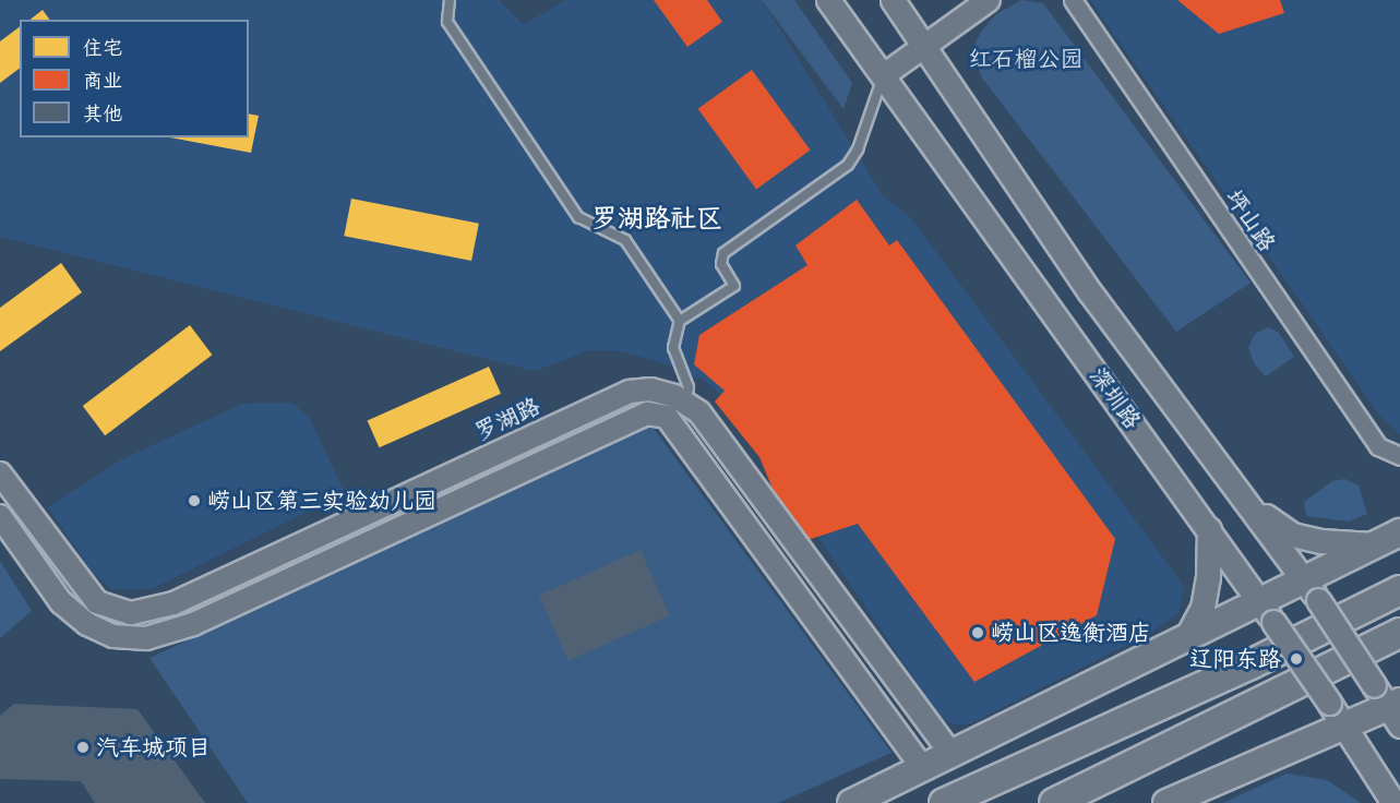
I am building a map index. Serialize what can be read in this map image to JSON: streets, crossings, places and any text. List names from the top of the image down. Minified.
{"streets":{"main road":["深圳路"],"street":["坪山路","罗湖路"]},"districts":["罗湖路社区"],"parks":["红石榴公园"],"places":["崂山区第三实验幼儿园","崂山区逸衡酒店","辽阳东路","汽车城项目"],"legend":["住宅","商业","其他"]}
